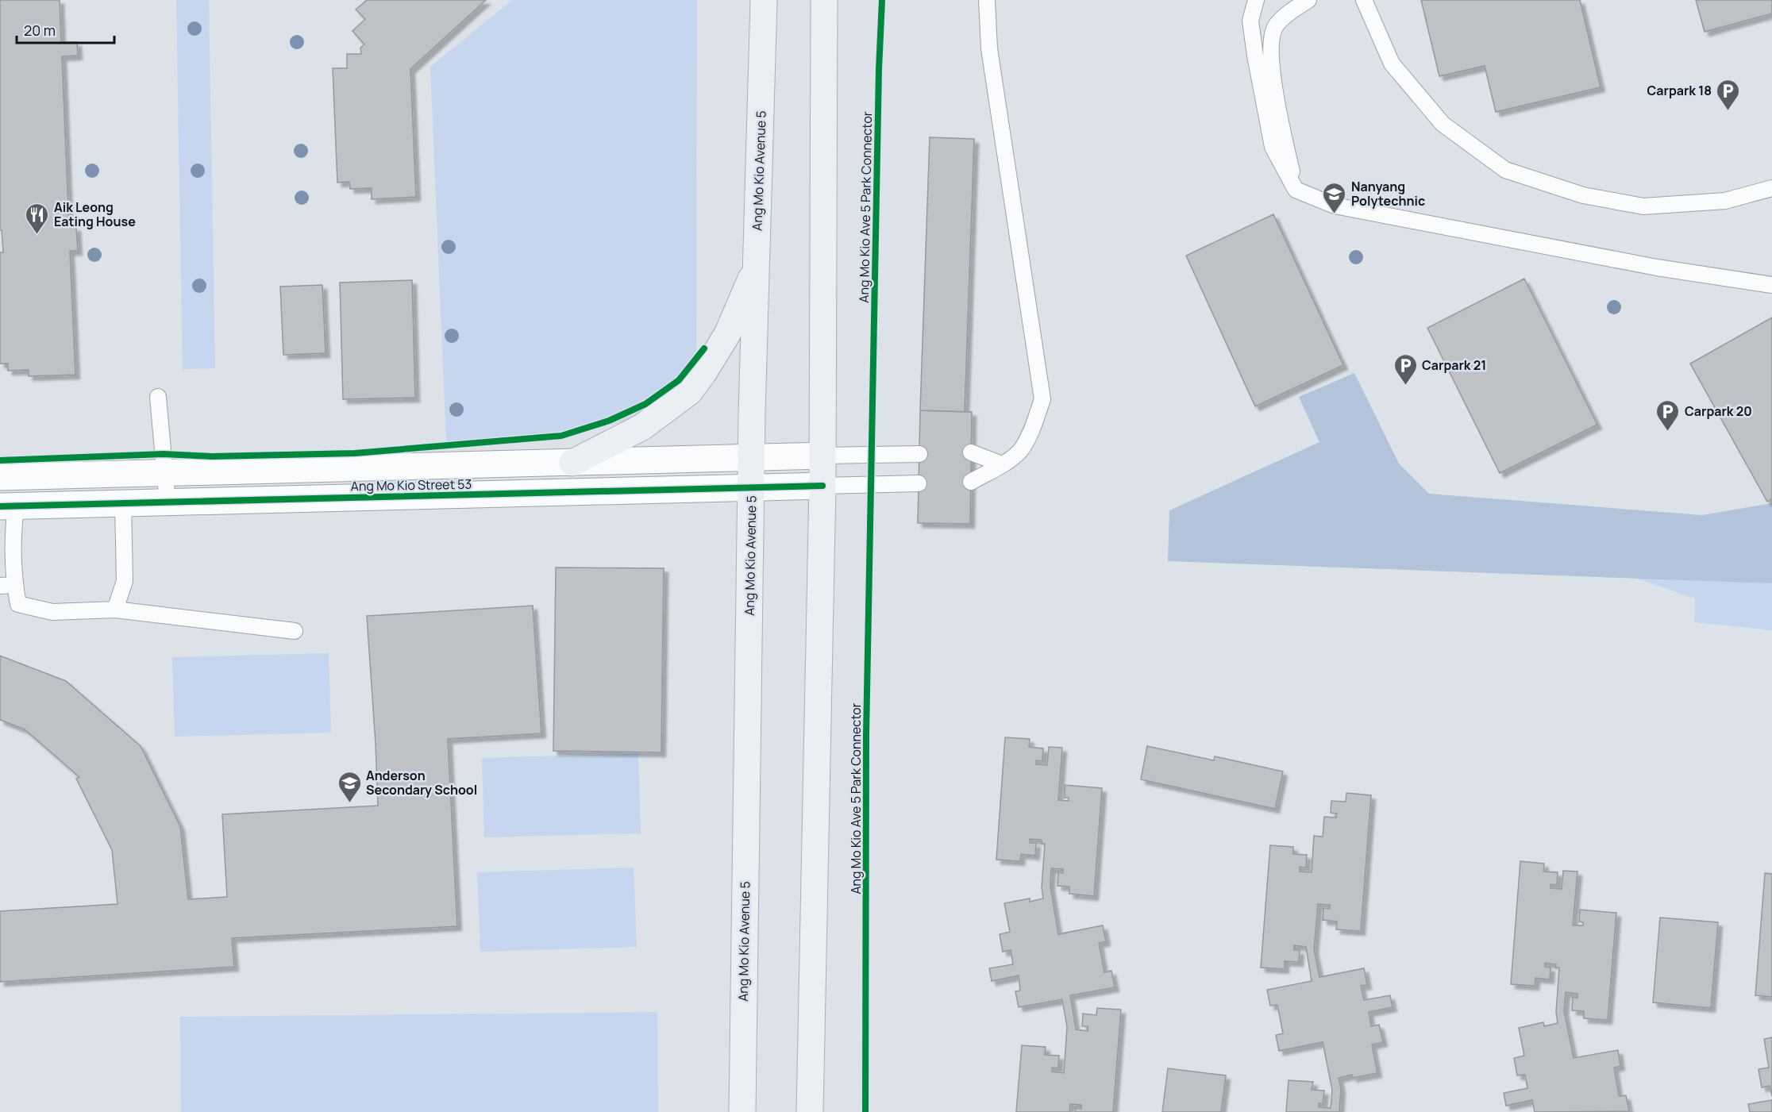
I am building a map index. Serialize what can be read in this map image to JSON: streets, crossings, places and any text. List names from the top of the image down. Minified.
{"streets":{"main road":["Ang Mo Kio Avenue 5"],"street":["Ang Mo Kio Street 53"],"cycle path":["Ang Mo Kio Ave 5 Park Connector"]},"crossings":[["Ang Mo Kio Avenue 5","Ang Mo Kio Street 53"]],"places":{"parking":["Carpark 18","Carpark 21","Carpark 20"],"school or university":["Nanyang Polytechnic","Anderson Secondary School"],"restaurant":["Aik Leong Eating House"]},"scale_bar":"20 m"}
